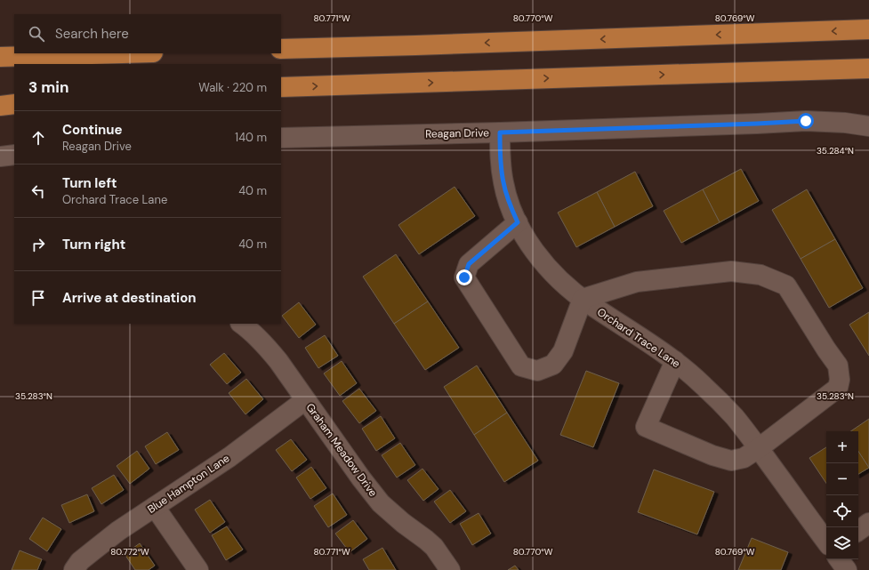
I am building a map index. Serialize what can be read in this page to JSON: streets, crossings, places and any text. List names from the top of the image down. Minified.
{"streets":{"street":["Reagan Drive","Orchard Trace Lane","Graham Meadow Drive","Blue Hampton Lane"]},"crossings":[["Reagan Drive","Orchard Trace Lane"],["Graham Meadow Drive","Blue Hampton Lane"]],"page":{"search":"Search here","heading":["3 min","Walk · 220 m"],"list":[["Continue","Reagan Drive","140 m"],["Turn left","Orchard Trace Lane","40 m"],["Turn right","40 m"],"Arrive at destination"],"map_buttons":["+","−"]},"coordinates":["80.771°W","80.770°W","80.769°W","35.284°N","35.283°N","80.772°W"]}
